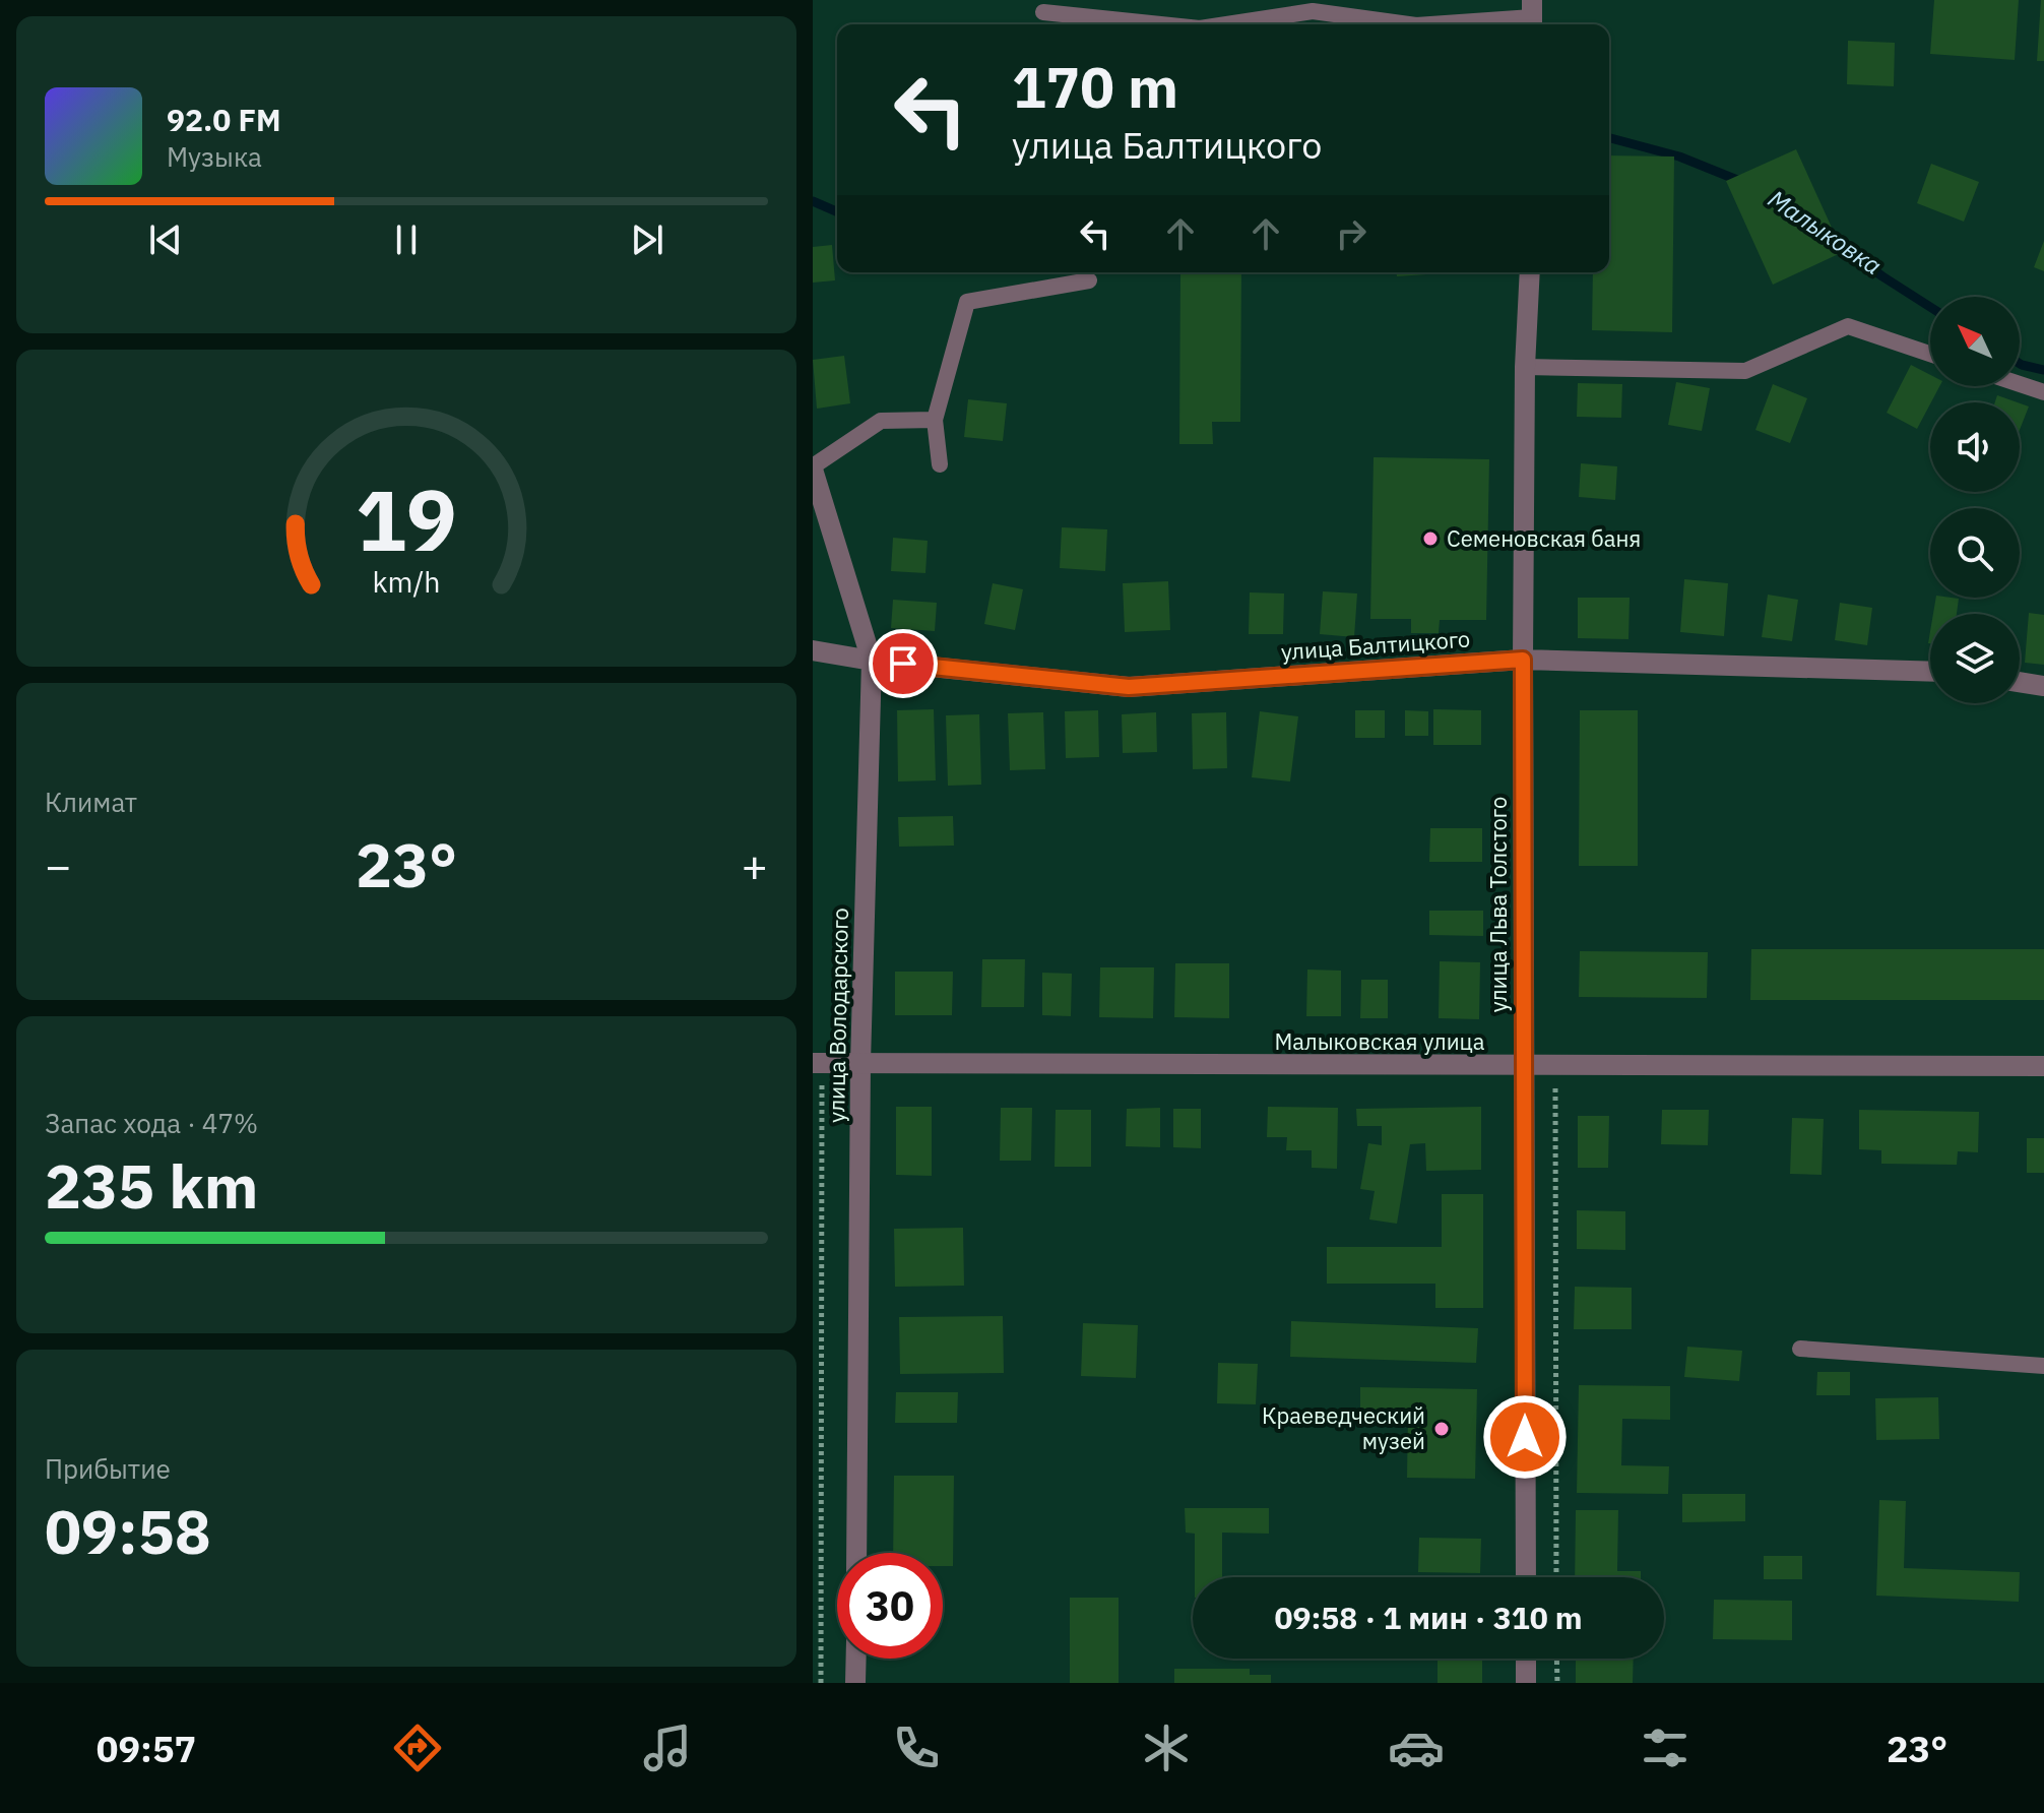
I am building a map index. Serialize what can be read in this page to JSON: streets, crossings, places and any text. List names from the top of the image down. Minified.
{"streets":{"street":["улица Балтицкого","улица Льва Толстого","улица Володарского","Малыковская улица"]},"crossings":[["улица Балтицкого","улица Льва Толстого"],["улица Балтицкого","улица Володарского"],["улица Льва Толстого","Малыковская улица"],["улица Володарского","Малыковская улица"]],"water":["Малыковка"],"places":["Семеновская баня","Краеведческий музей"],"north":"top left","page":{"turn":["170 m","улица Балтицкого"],"song":["92.0 FM","Музыка"],"tile":["Климат",["Запас хода · 47%","235 km"],["Прибытие","09:58"]],"heat":["−","23°","+"],"limit":"30","trip":"09:58 · 1 мин · 310 m","tabs":["09:57","23°"],"gauge":["19","km/h"]}}
